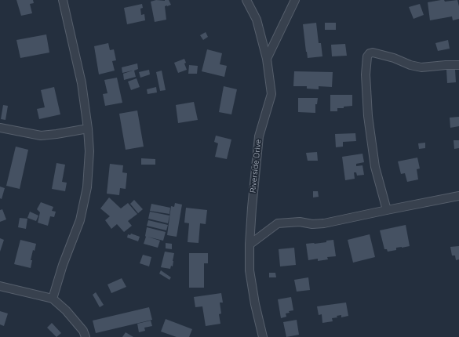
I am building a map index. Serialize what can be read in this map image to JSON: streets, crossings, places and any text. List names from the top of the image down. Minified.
{"streets":{"street":["Riverside Drive"]}}
